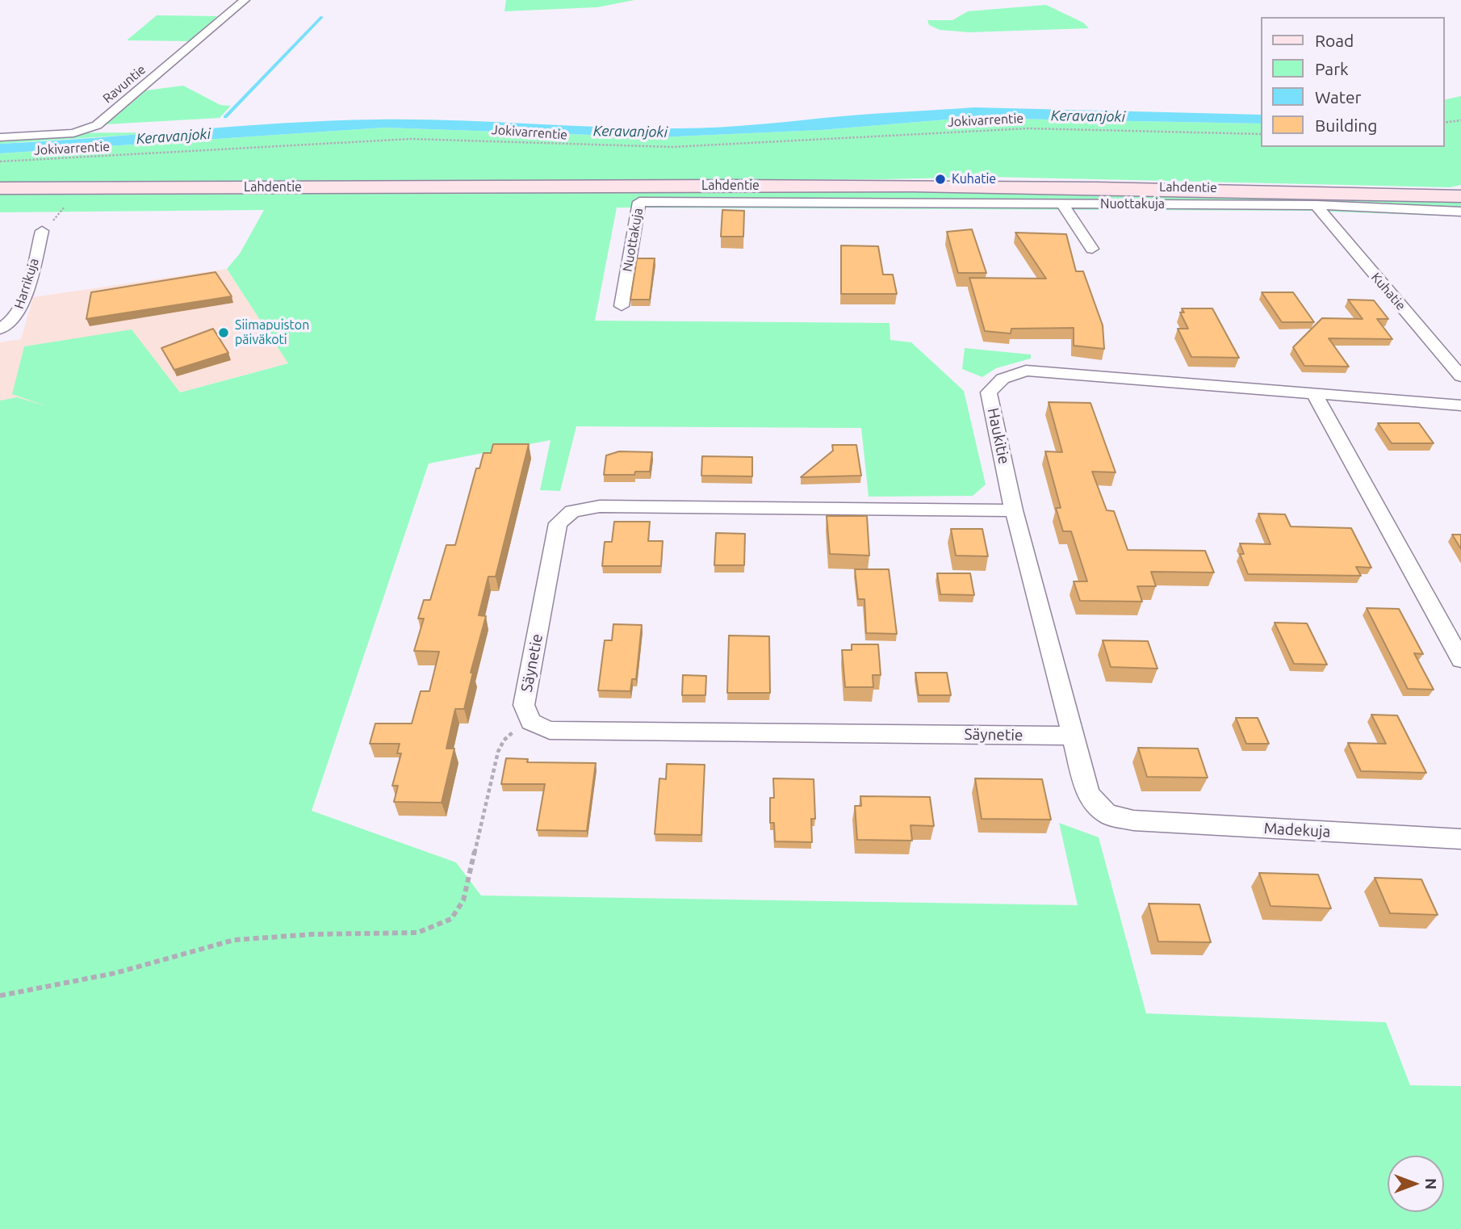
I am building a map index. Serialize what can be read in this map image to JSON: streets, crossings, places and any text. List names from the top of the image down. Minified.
{"streets":{"main road":["Lahdentie"],"street":["Ravuntie","Nuottakuja","Harrikuja","Kuhatie","Haukitie","Säynetie","Madekuja"],"path":["Jokivarrentie"]},"crossings":[["Lahdentie","Nuottakuja"],["Nuottakuja","Kuhatie"],["Haukitie","Säynetie"],["Haukitie","Madekuja"]],"water":["Keravanjoki"],"places":["Kuhatie","Siimapuiston päiväkoti"],"legend":["Road","Park","Water","Building"],"north":"right"}
